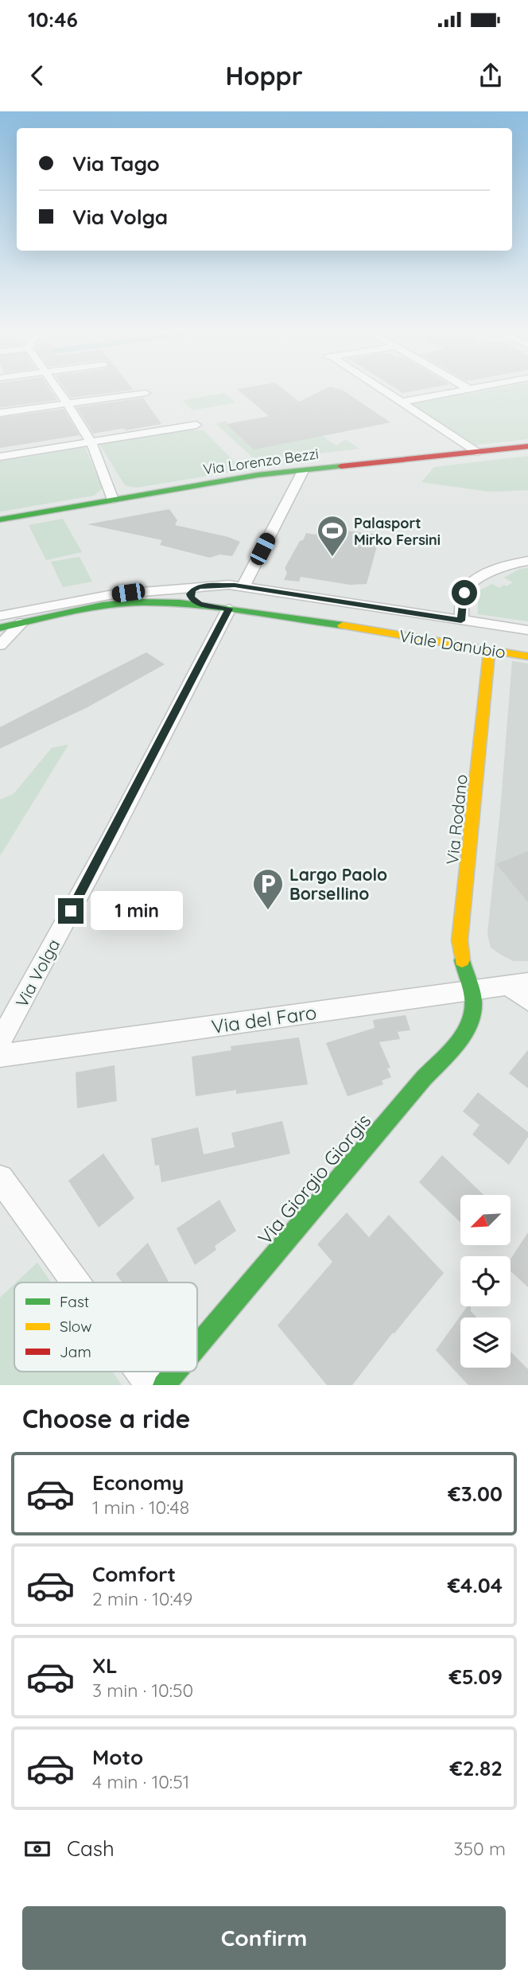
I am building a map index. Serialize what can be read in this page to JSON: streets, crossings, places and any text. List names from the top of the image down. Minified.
{"streets":{"street":["Via Lorenzo Bezzi","Viale Danubio","Via Rodano","Via Volga","Via del Faro","Via Giorgio Giorgis"]},"crossings":[["Viale Danubio","Via Rodano"],["Viale Danubio","Via Volga"],["Via Rodano","Via del Faro"],["Via Rodano","Via Giorgio Giorgis"],["Via del Faro","Via Giorgio Giorgis"]],"places":{"sports":["Palasport Mirko Fersini"],"parking":["Largo Paolo Borsellino"]},"legend":["Fast","Slow","Jam"],"north":"bottom left","page":{"status":"10:46","header":"Hoppr","banner":["Via Tago","Via Volga"],"bubble":"1 min","heading":"Choose a ride","list":[{"name":"Economy","note":"1 min · 10:48","value":"€3.00"},{"name":"Comfort","note":"2 min · 10:49","value":"€4.04"},{"name":"XL","note":"3 min · 10:50","value":"€5.09"},{"name":"Moto","note":"4 min · 10:51","value":"€2.82"}],"pay":["Cash","350 m"],"buttons":"Confirm"}}
